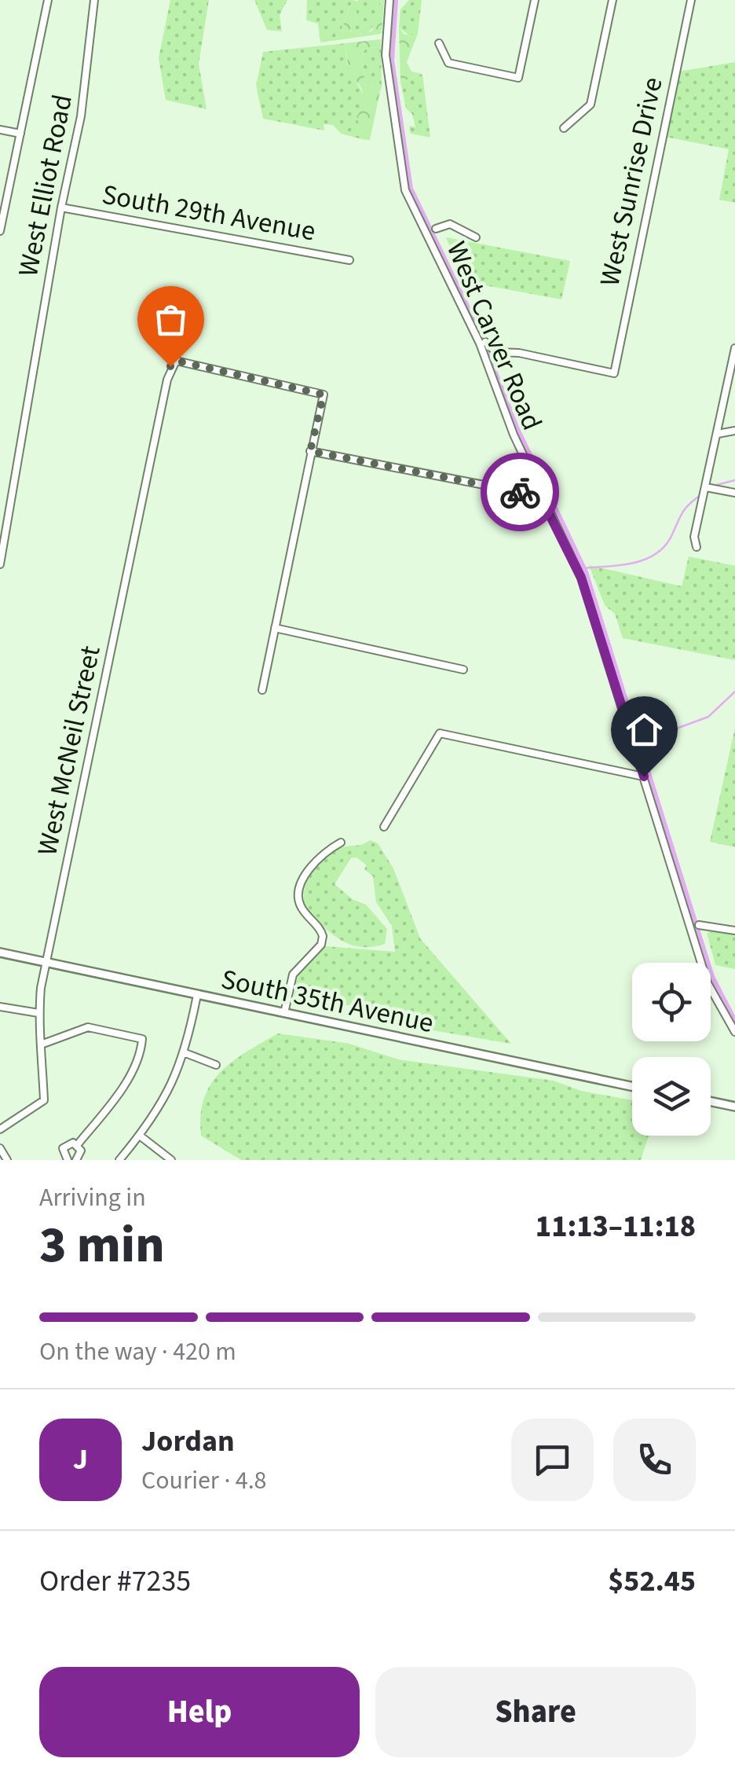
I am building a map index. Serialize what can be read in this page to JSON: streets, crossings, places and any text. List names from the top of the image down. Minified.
{"streets":{"street":["West Sunrise Drive","West Elliot Road","South 29th Avenue","West Carver Road","West McNeil Street","South 35th Avenue"]},"crossings":[["West Elliot Road","South 29th Avenue"],["West McNeil Street","South 35th Avenue"]],"page":{"heading":["3 min","Arriving in","11:13–11:18"],"panel":["Jordan","Courier · 4.8","Order #7235","$52.45"],"bar":"On the way · 420 m","round":"J","buttons":["Help","Share"]}}
